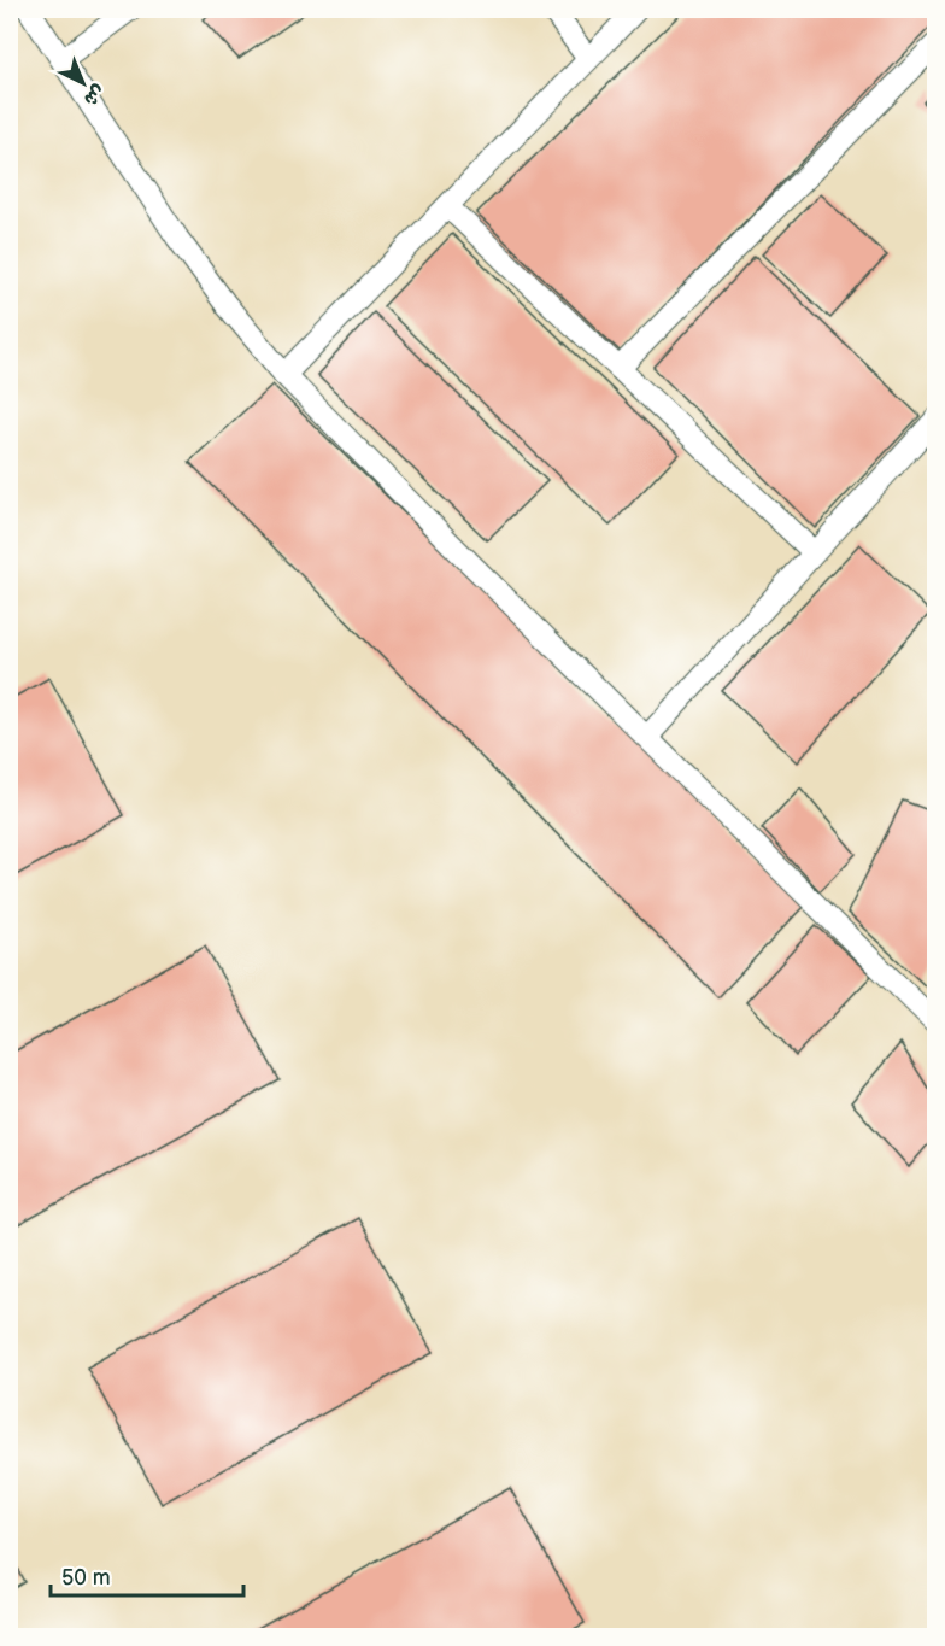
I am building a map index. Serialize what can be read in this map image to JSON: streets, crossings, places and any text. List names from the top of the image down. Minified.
{"scale_bar":"50 m","north":"bottom right"}
